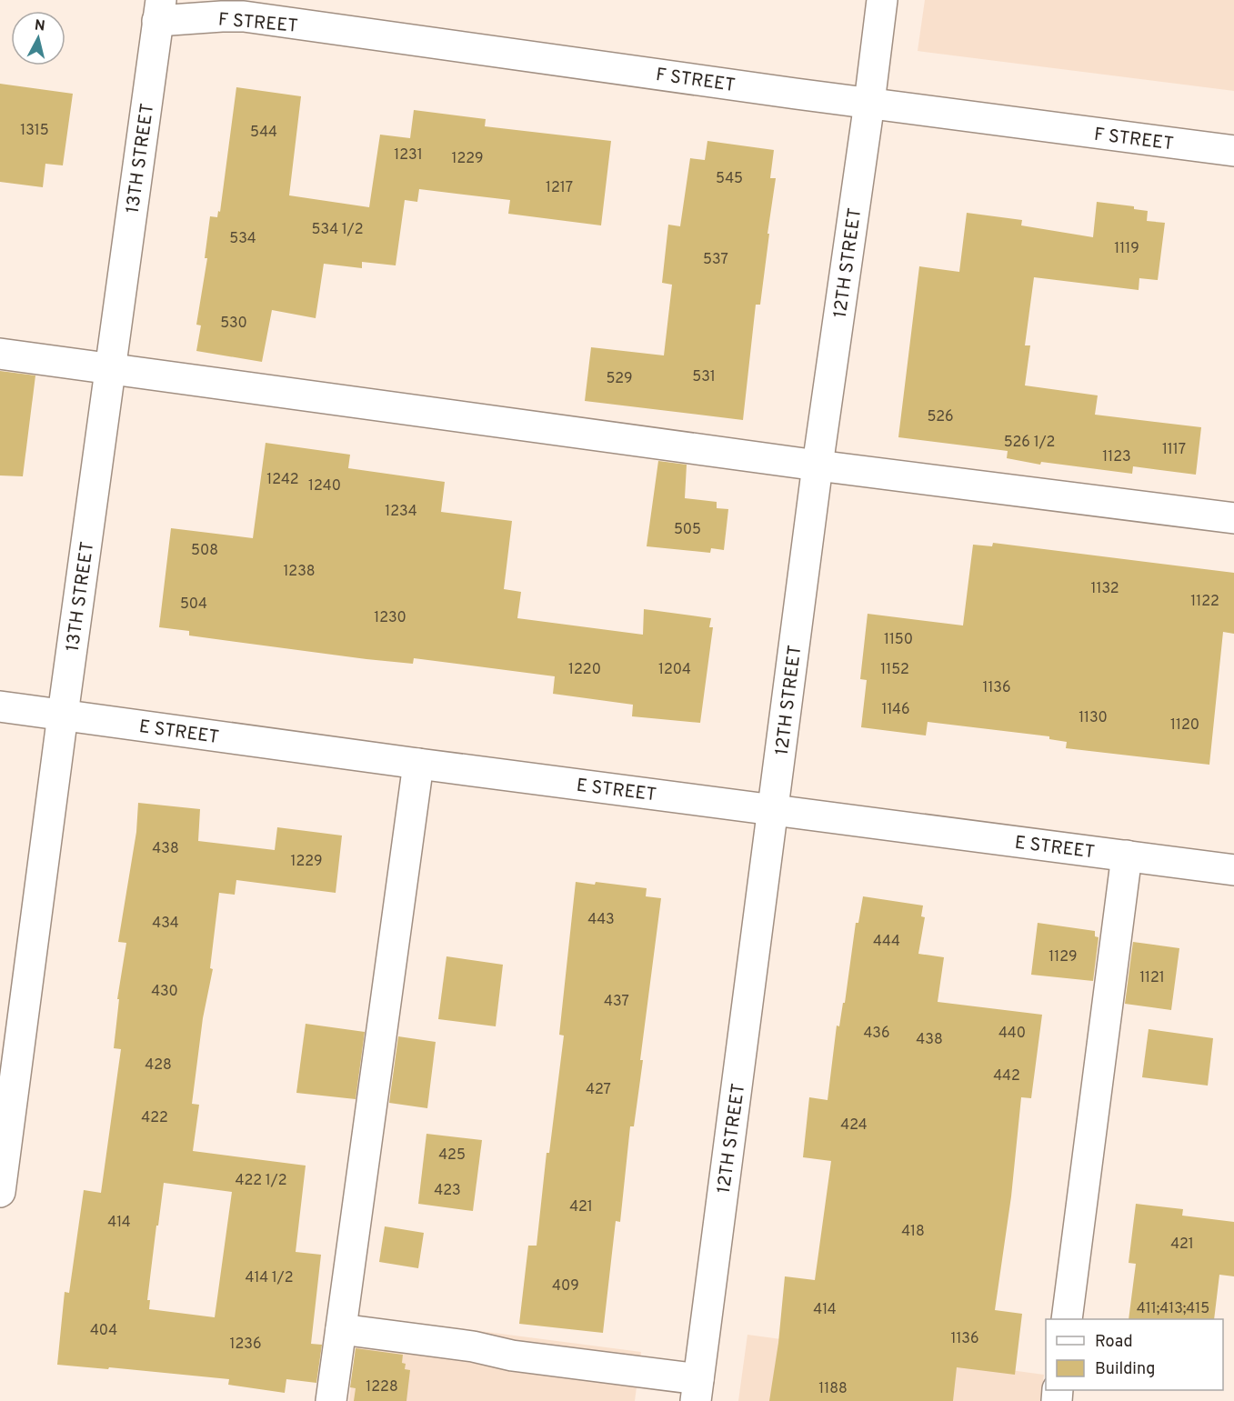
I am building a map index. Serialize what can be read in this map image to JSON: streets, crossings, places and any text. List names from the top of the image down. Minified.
{"streets":{"street":["F STREET","13TH STREET","12TH STREET","E STREET"]},"crossings":[["F STREET","13TH STREET"],["F STREET","12TH STREET"],["13TH STREET","E STREET"],["12TH STREET","E STREET"]],"house_numbers":["1315","544","1231","1229","545","1217","534 1/2","534","1119","537","530","531","529","526","526 1/2","1117","1123","1242","1240","1234","505","508","1238","1132","1122","504","1230","1150","1220","1204","1152","1136","1146","1130","1120","438","1229","443","434","444","1129","1121","430","437","436","440","438","428","442","427","422","424","425","422 1/2","423","421","414","418","421","414 1/2","409","411;413;415","414","404","1136","1236","1228","1188"],"legend":["Road","Building"],"north":"top"}
